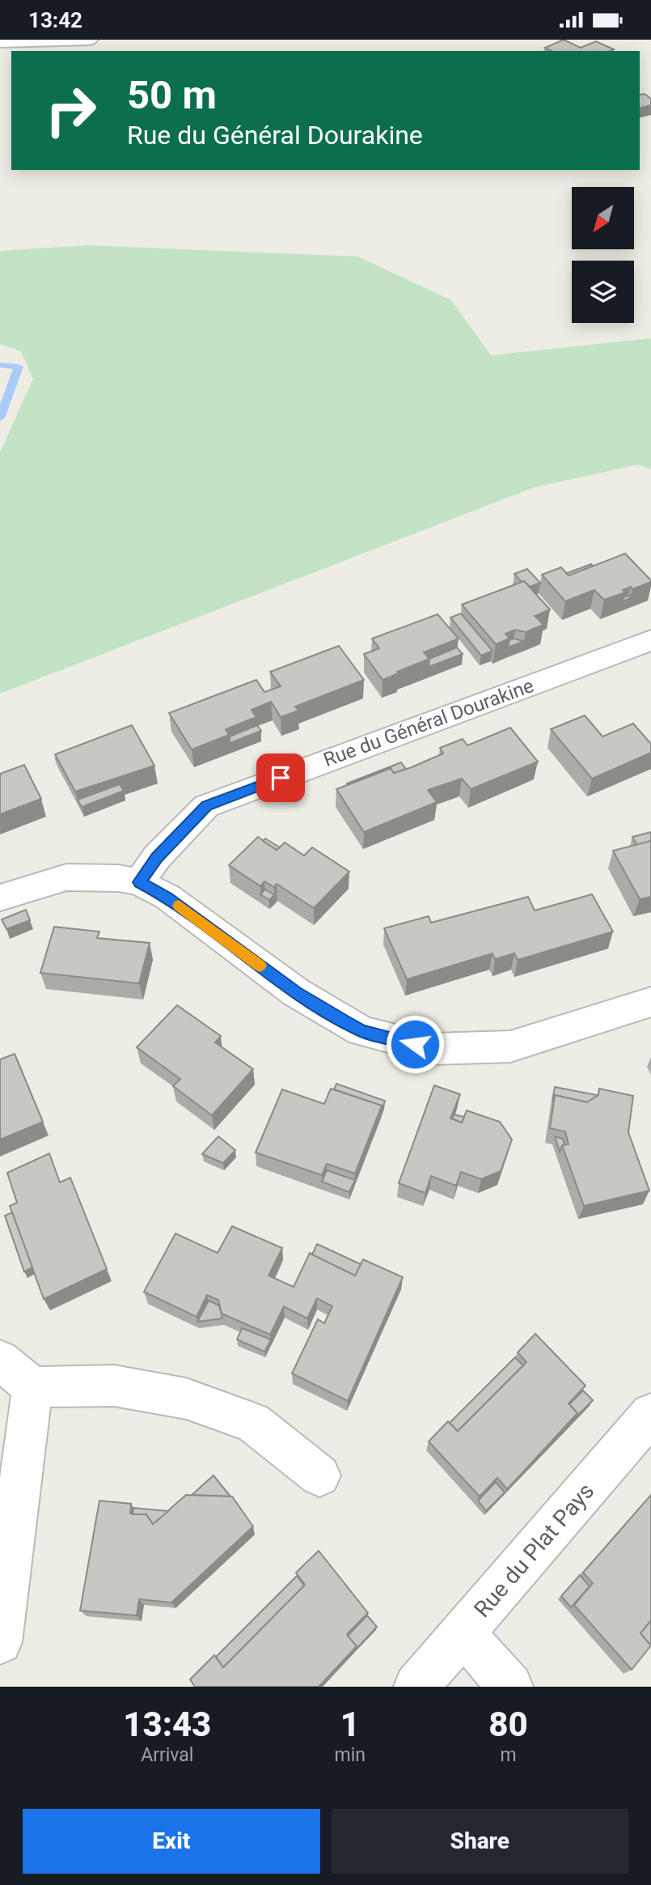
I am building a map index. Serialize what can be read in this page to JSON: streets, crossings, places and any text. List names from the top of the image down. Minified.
{"streets":{"street":["Rue du Général Dourakine","Rue du Plat Pays"]},"north":"bottom left","page":{"status":"13:42","turn":["50 m","Rue du Général Dourakine"],"eta":["13:43","Arrival","1","min","80","m"],"buttons":["Exit","Share"]}}
